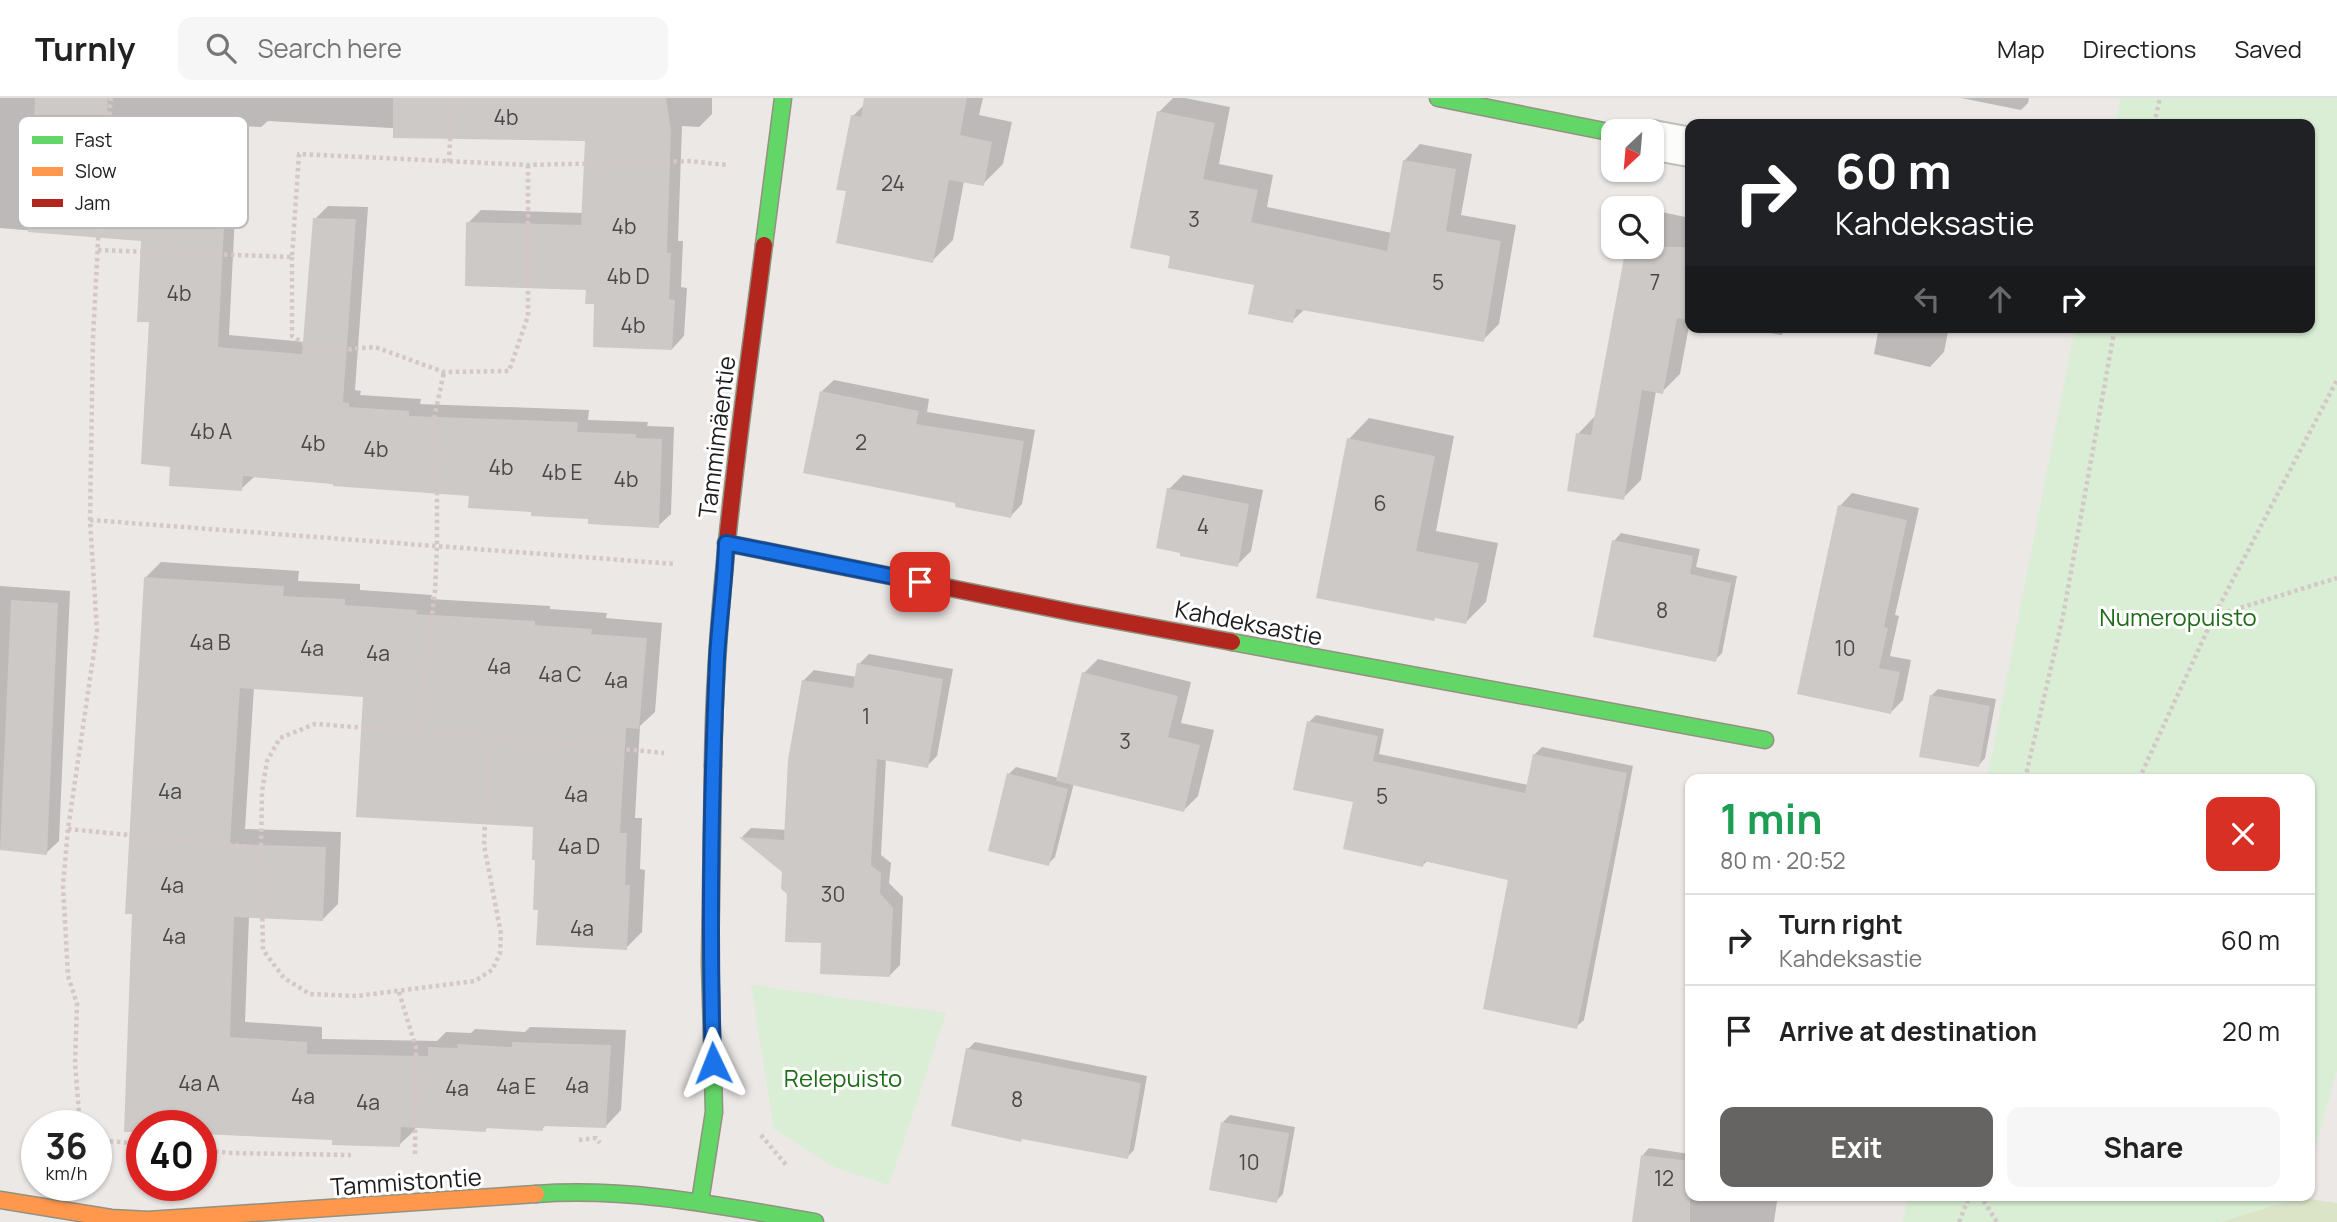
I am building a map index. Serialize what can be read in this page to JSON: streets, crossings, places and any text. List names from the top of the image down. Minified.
{"streets":{"street":["Tammimäentie","Kahdeksastie","Tammistontie"]},"crossings":[["Tammimäentie","Kahdeksastie"],["Tammimäentie","Tammistontie"]],"parks":["Numeropuisto","Relepuisto"],"house_numbers":["4b","24","3","4b","4b D","5","7","4b","4b","4b A","2","4b","4b","4b","4b E","4b","6","4","8","4a B","4a","10","4a","4a","4a C","4a","1","3","4a","4a","5","4a D","4a","30","4a","4a","4a A","4a","4a E","4a","4a","8","4a","10","12"],"legend":["Fast","Slow","Jam"],"north":"bottom left","page":{"header":"Turnly","search":"Search here","nav":["Map","Directions","Saved"],"turn":["60 m","Kahdeksastie"],"heading":["1 min","80 m · 20:52"],"list":[{"name":"Turn right","note":"Kahdeksastie","value":"60 m"},{"name":"Arrive at destination","value":"20 m"}],"buttons":["Exit","Share"],"speed":"36 km/h","limit":"40"}}
